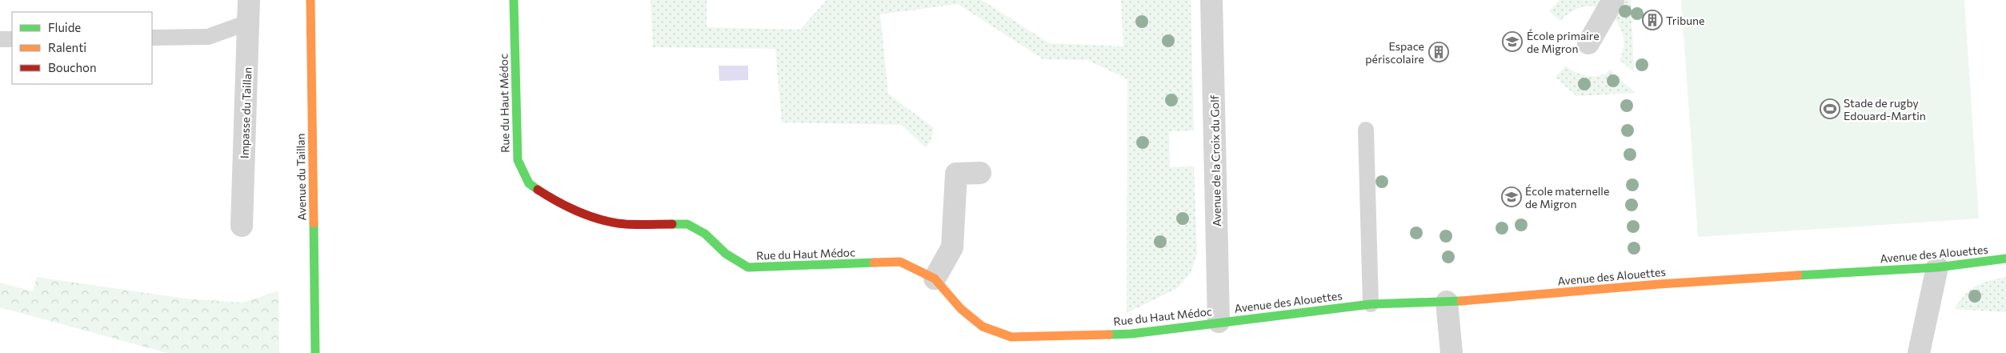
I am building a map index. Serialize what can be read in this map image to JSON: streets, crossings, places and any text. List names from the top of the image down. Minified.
{"streets":{"street":["Rue du Haut Médoc","Impasse du Taillan","Avenue de la Croix du Golf","Avenue du Taillan","Avenue des Alouettes"]},"crossings":[["Rue du Haut Médoc","Avenue de la Croix du Golf"],["Rue du Haut Médoc","Avenue des Alouettes"],["Avenue de la Croix du Golf","Avenue des Alouettes"]],"places":{"building":["Tribune","Espace périscolaire"],"school or university":["École primaire de Migron","École maternelle de Migron"],"sports":["Stade de rugby Edouard-Martin"]},"legend":["Fluide","Ralenti","Bouchon"]}
